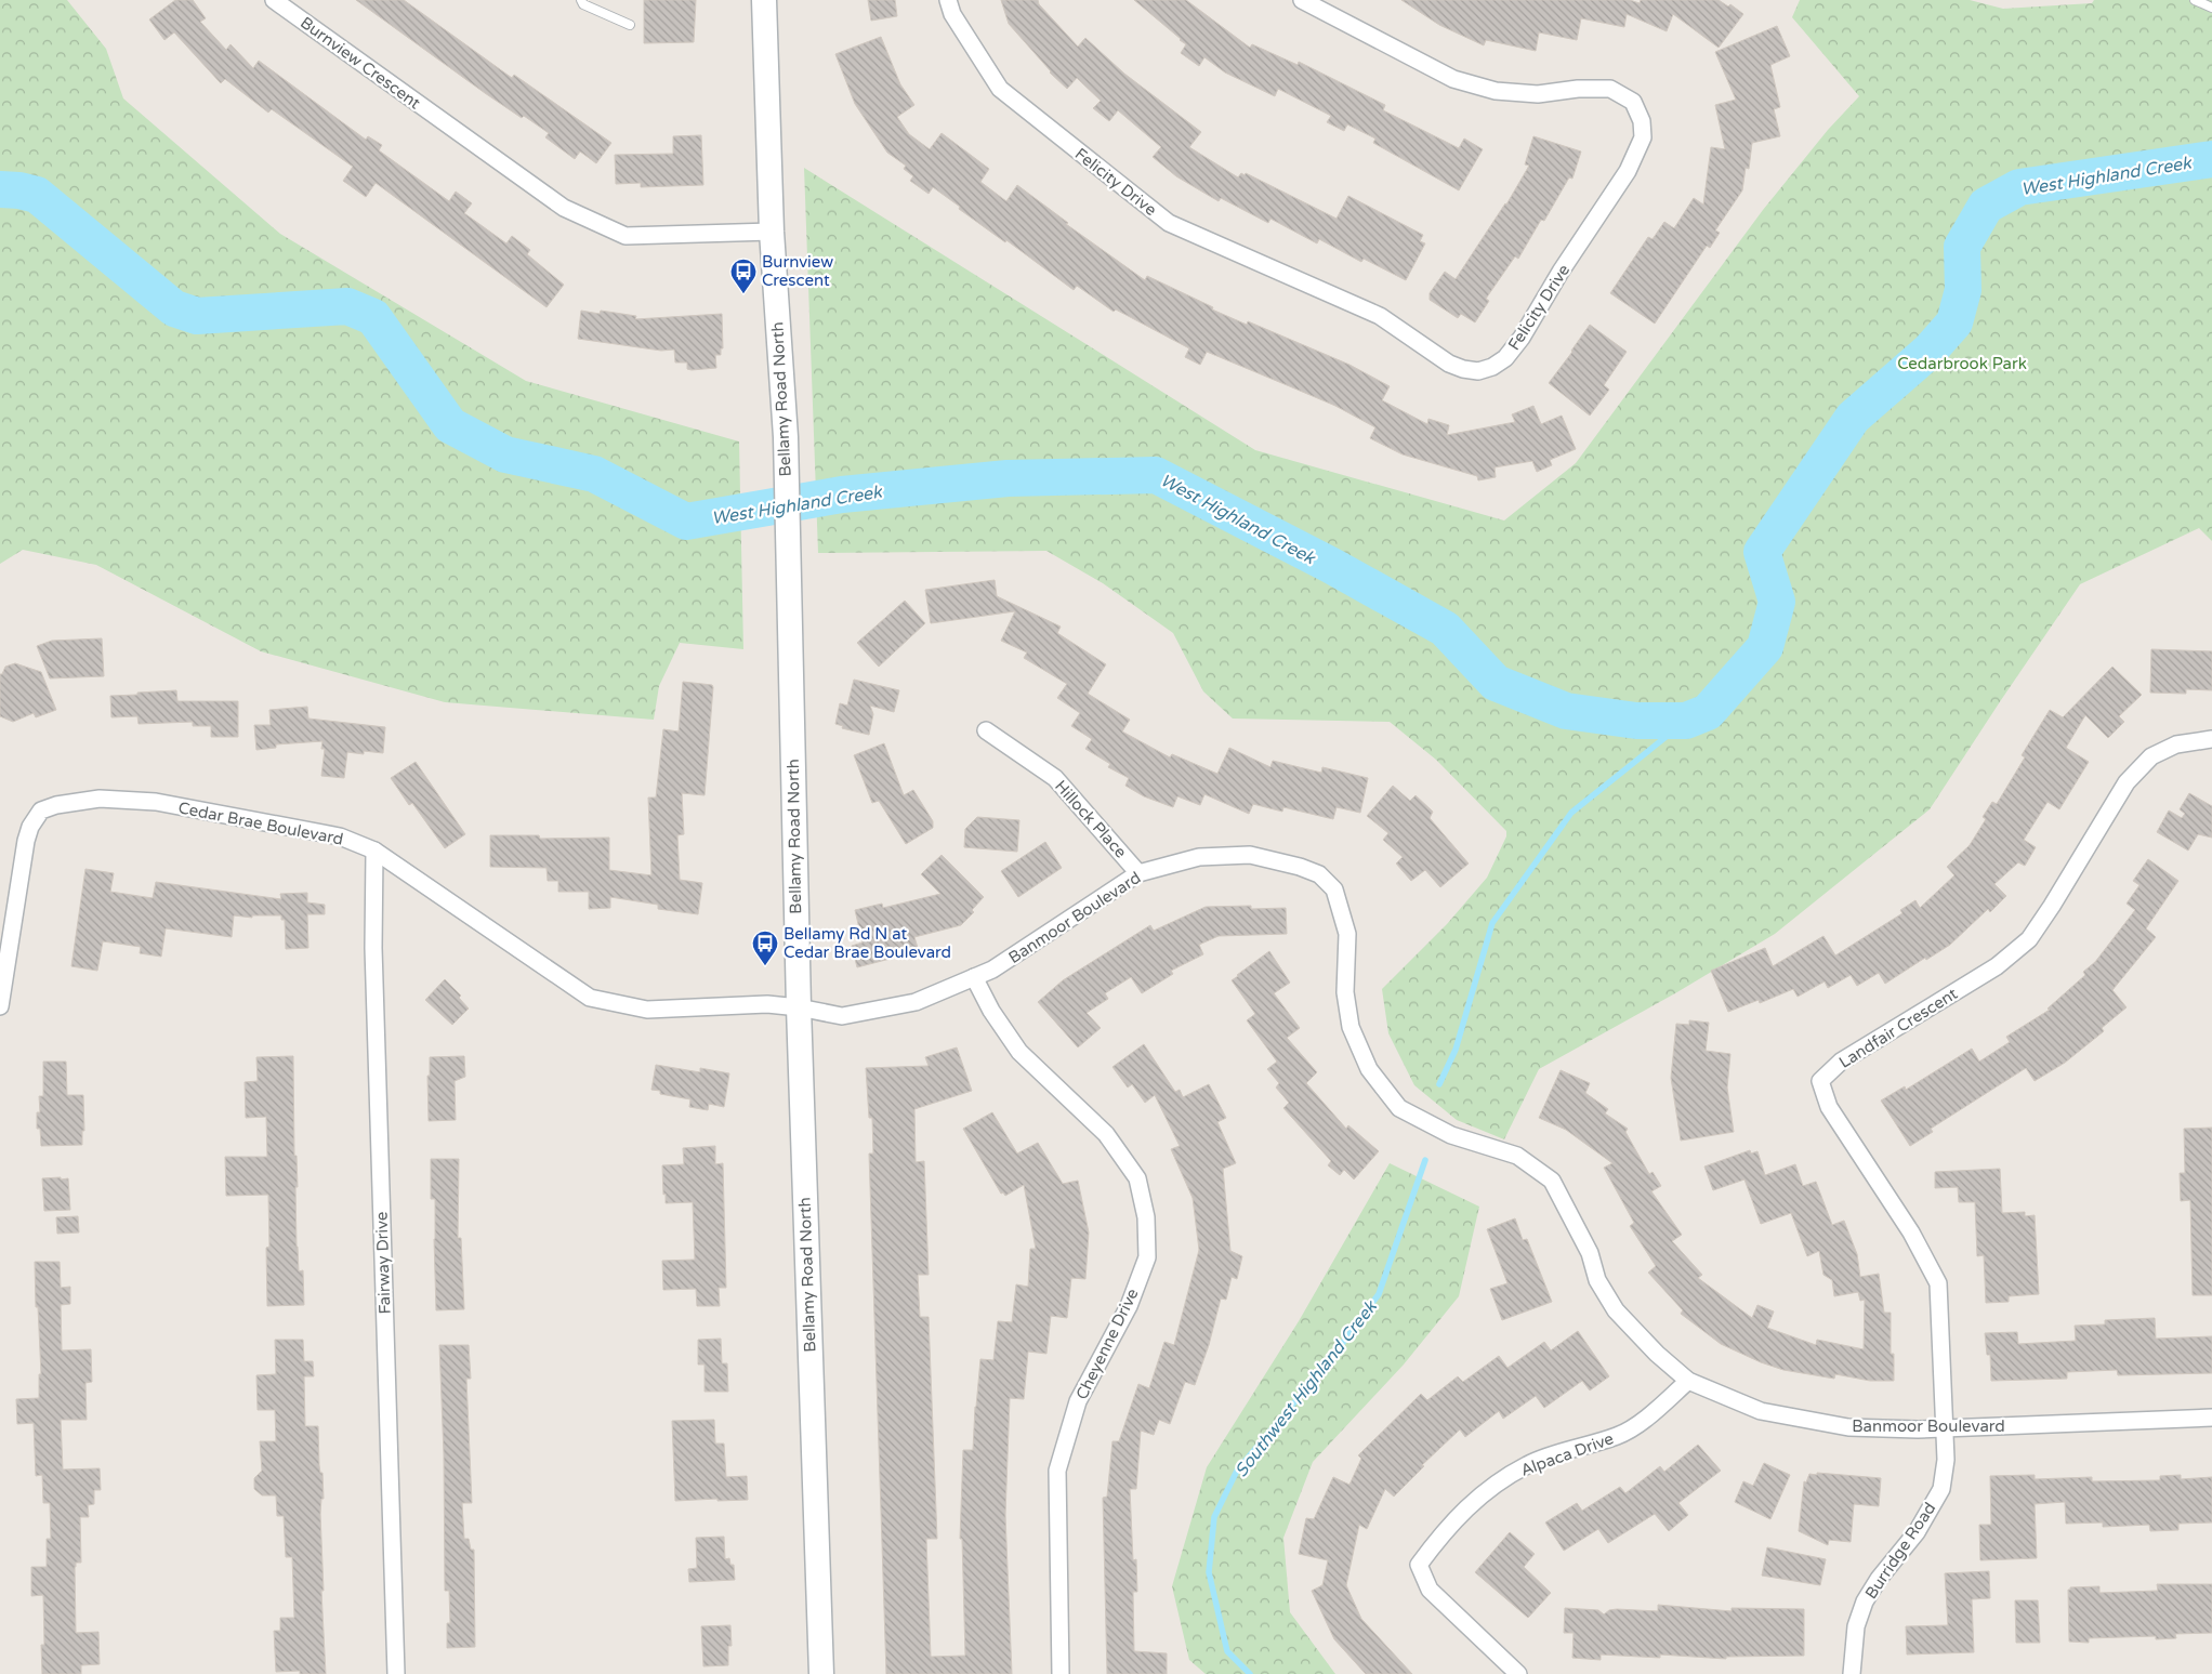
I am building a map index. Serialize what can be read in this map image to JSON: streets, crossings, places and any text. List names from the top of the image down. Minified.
{"streets":{"street":["Burnview Crescent","Felicity Drive","Bellamy Road North","Hillock Place","Cedar Brae Boulevard","Banmoor Boulevard","Landfair Crescent","Fairway Drive","Cheyenne Drive","Alpaca Drive","Burridge Road"]},"crossings":[["Burnview Crescent","Bellamy Road North"],["Bellamy Road North","Cedar Brae Boulevard"],["Bellamy Road North","Banmoor Boulevard"],["Hillock Place","Banmoor Boulevard"],["Cedar Brae Boulevard","Banmoor Boulevard"],["Cedar Brae Boulevard","Fairway Drive"],["Banmoor Boulevard","Landfair Crescent"],["Banmoor Boulevard","Cheyenne Drive"],["Banmoor Boulevard","Alpaca Drive"],["Banmoor Boulevard","Burridge Road"],["Landfair Crescent","Burridge Road"]],"water":["West Highland Creek","Southwest Highland Creek"],"parks":["Cedarbrook Park"],"places":{"bus stop":["Burnview Crescent","Bellamy Rd N at Cedar Brae Boulevard"]}}
